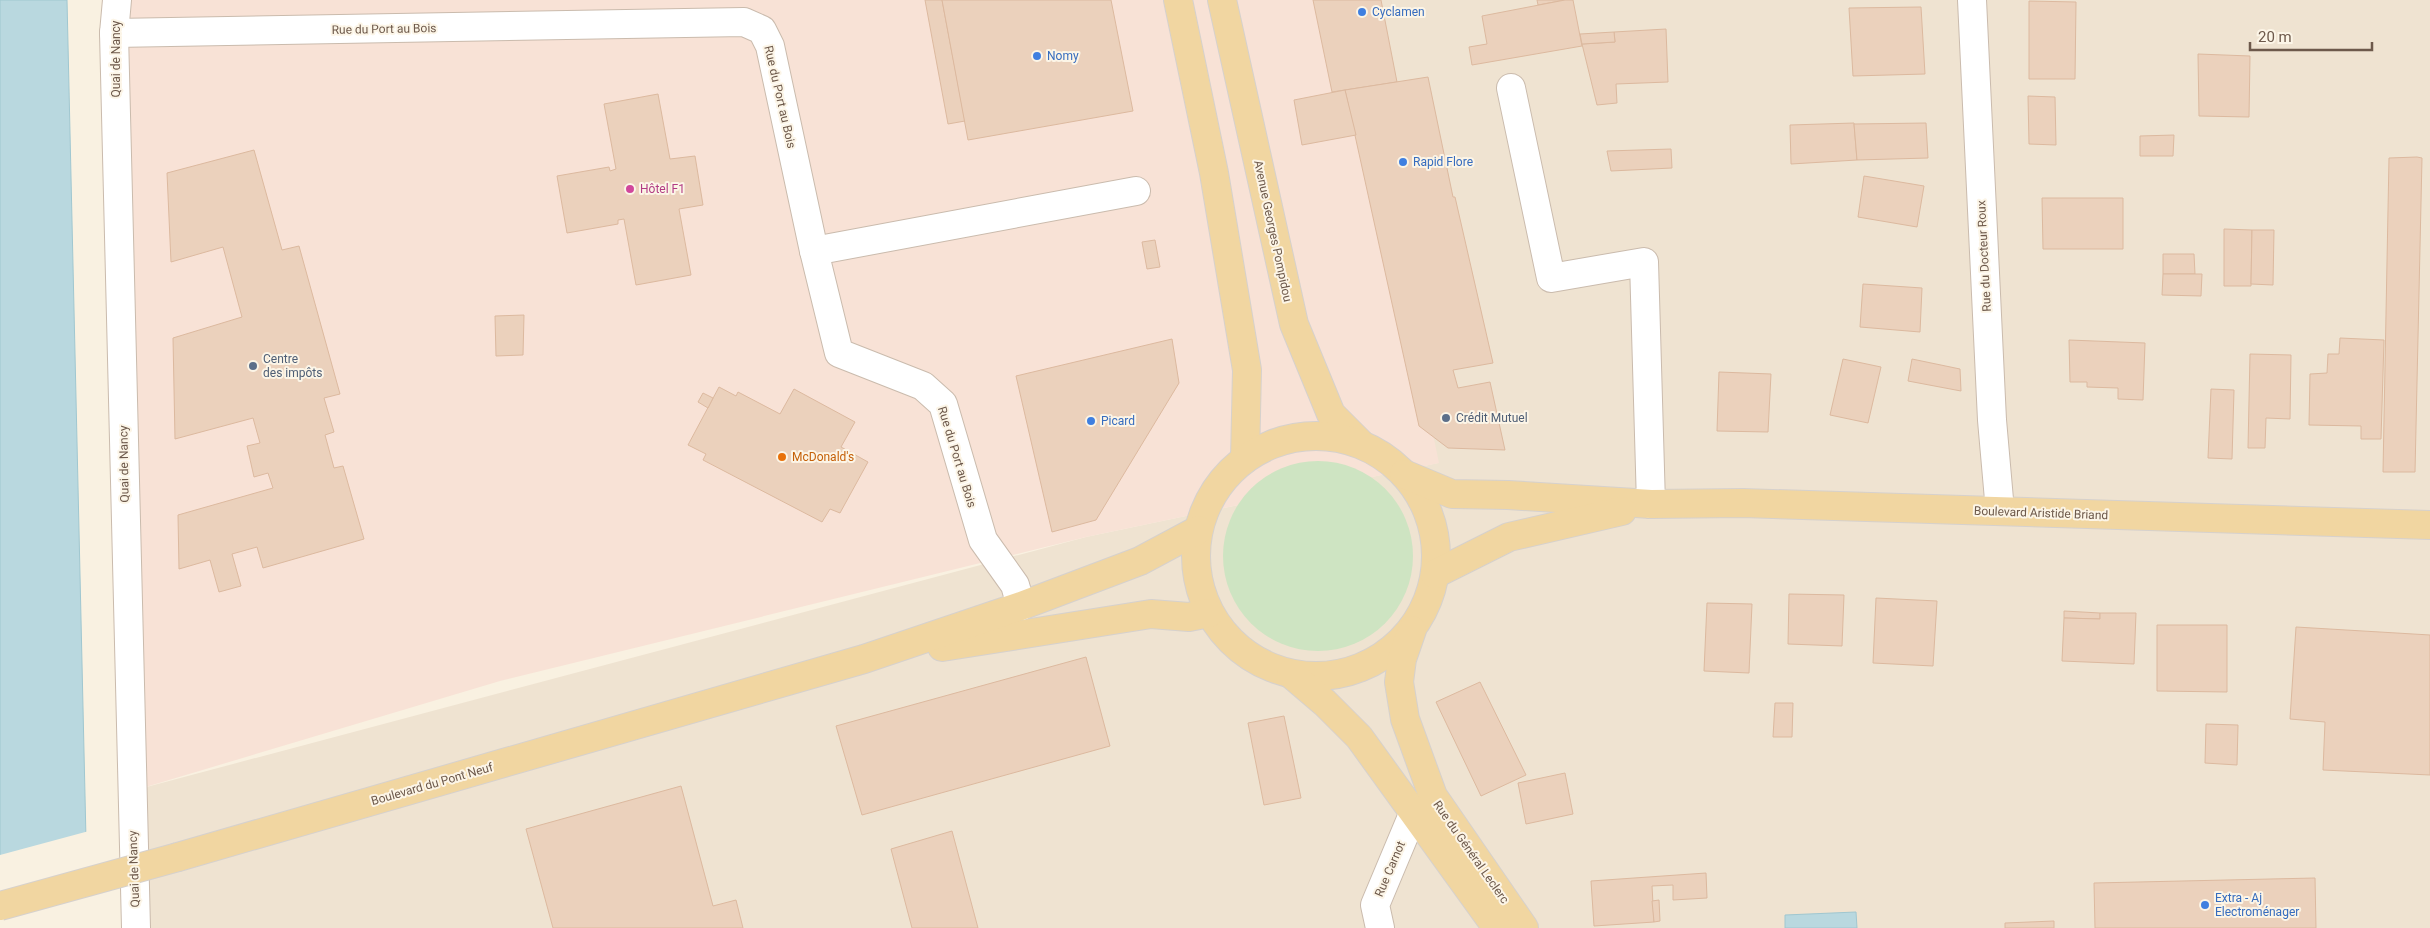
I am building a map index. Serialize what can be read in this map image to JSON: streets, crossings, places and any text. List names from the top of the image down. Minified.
{"streets":{"main road":["Avenue Georges Pompidou","Boulevard Aristide Briand","Boulevard du Pont Neuf","Rue du Général Leclerc"],"street":["Rue du Port au Bois","Quai de Nancy","Rue du Docteur Roux","Rue Carnot"]},"crossings":[["Rue du Port au Bois","Quai de Nancy"],["Rue du Docteur Roux","Boulevard Aristide Briand"],["Rue du Général Leclerc","Rue Carnot"]],"places":["Cyclamen","Nomy","Rapid Flore","Hôtel F1","Centre des impôts","Crédit Mutuel","Picard","McDonald's","Extra - Aj Electroménager"],"scale_bar":"20 m"}
